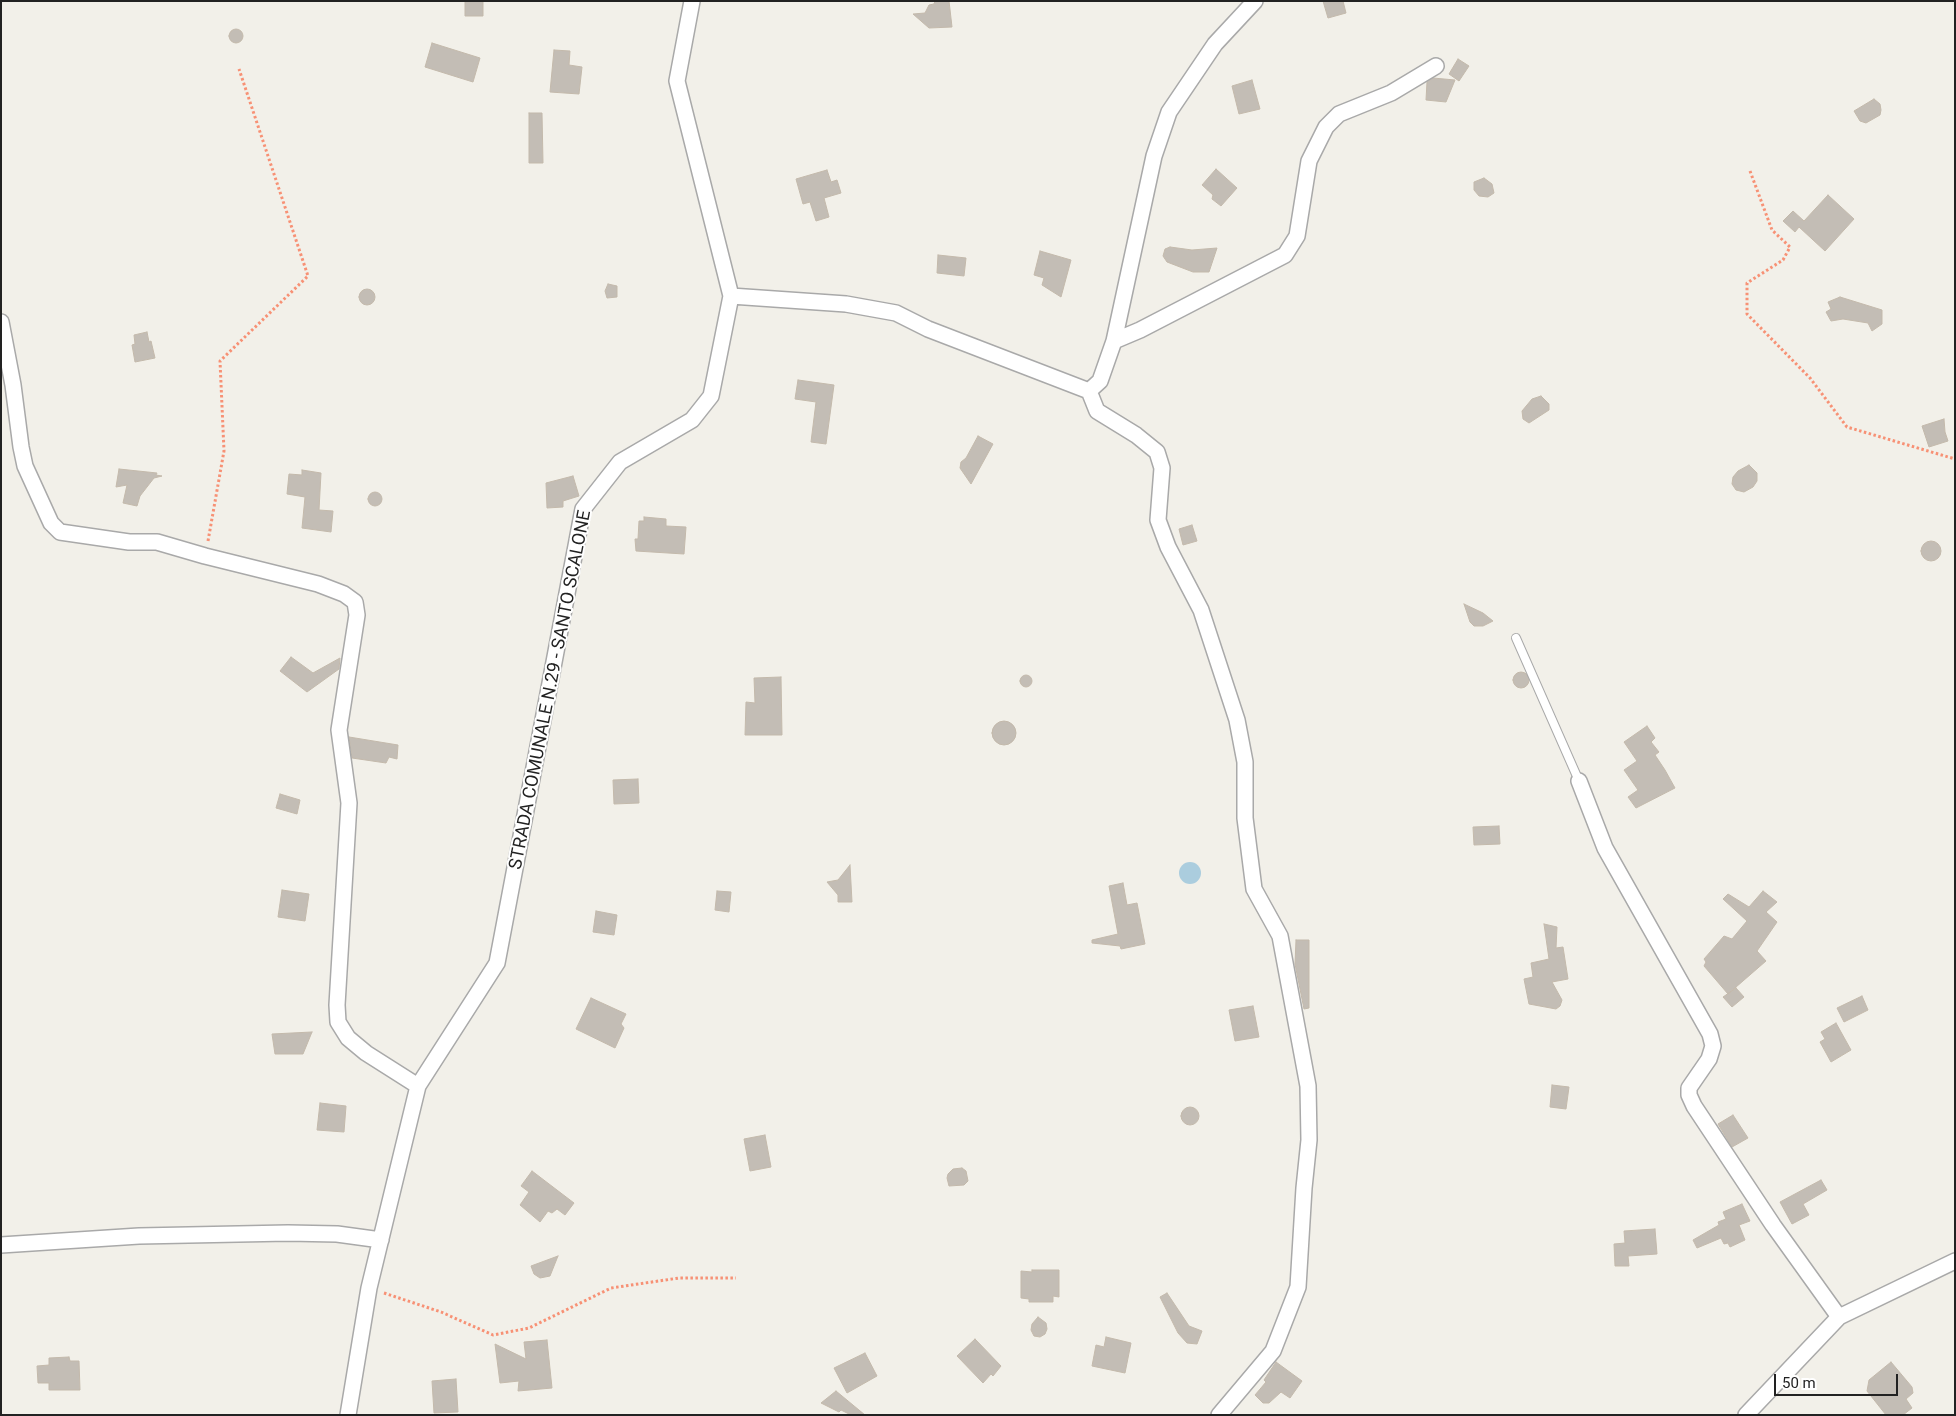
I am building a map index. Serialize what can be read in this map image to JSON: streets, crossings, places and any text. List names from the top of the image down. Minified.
{"streets":{"street":["STRADA COMUNALE N.29 - SANTO SCALONE"]},"scale_bar":"50 m"}
